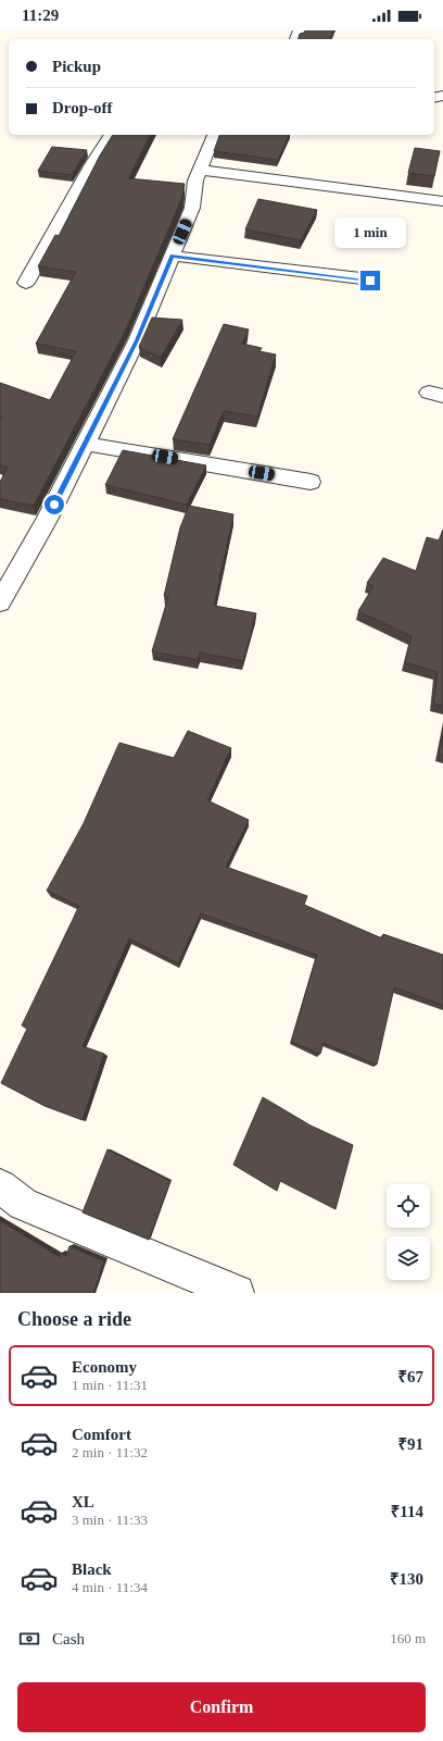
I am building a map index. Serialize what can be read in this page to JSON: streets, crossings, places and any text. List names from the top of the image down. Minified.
{"page":{"status":"11:29","banner":["Pickup","Drop-off"],"bubble":"1 min","heading":"Choose a ride","list":[{"name":"Economy","note":"1 min · 11:31","value":"₹67"},{"name":"Comfort","note":"2 min · 11:32","value":"₹91"},{"name":"XL","note":"3 min · 11:33","value":"₹114"},{"name":"Black","note":"4 min · 11:34","value":"₹130"}],"pay":["Cash","160 m"],"buttons":"Confirm"}}
